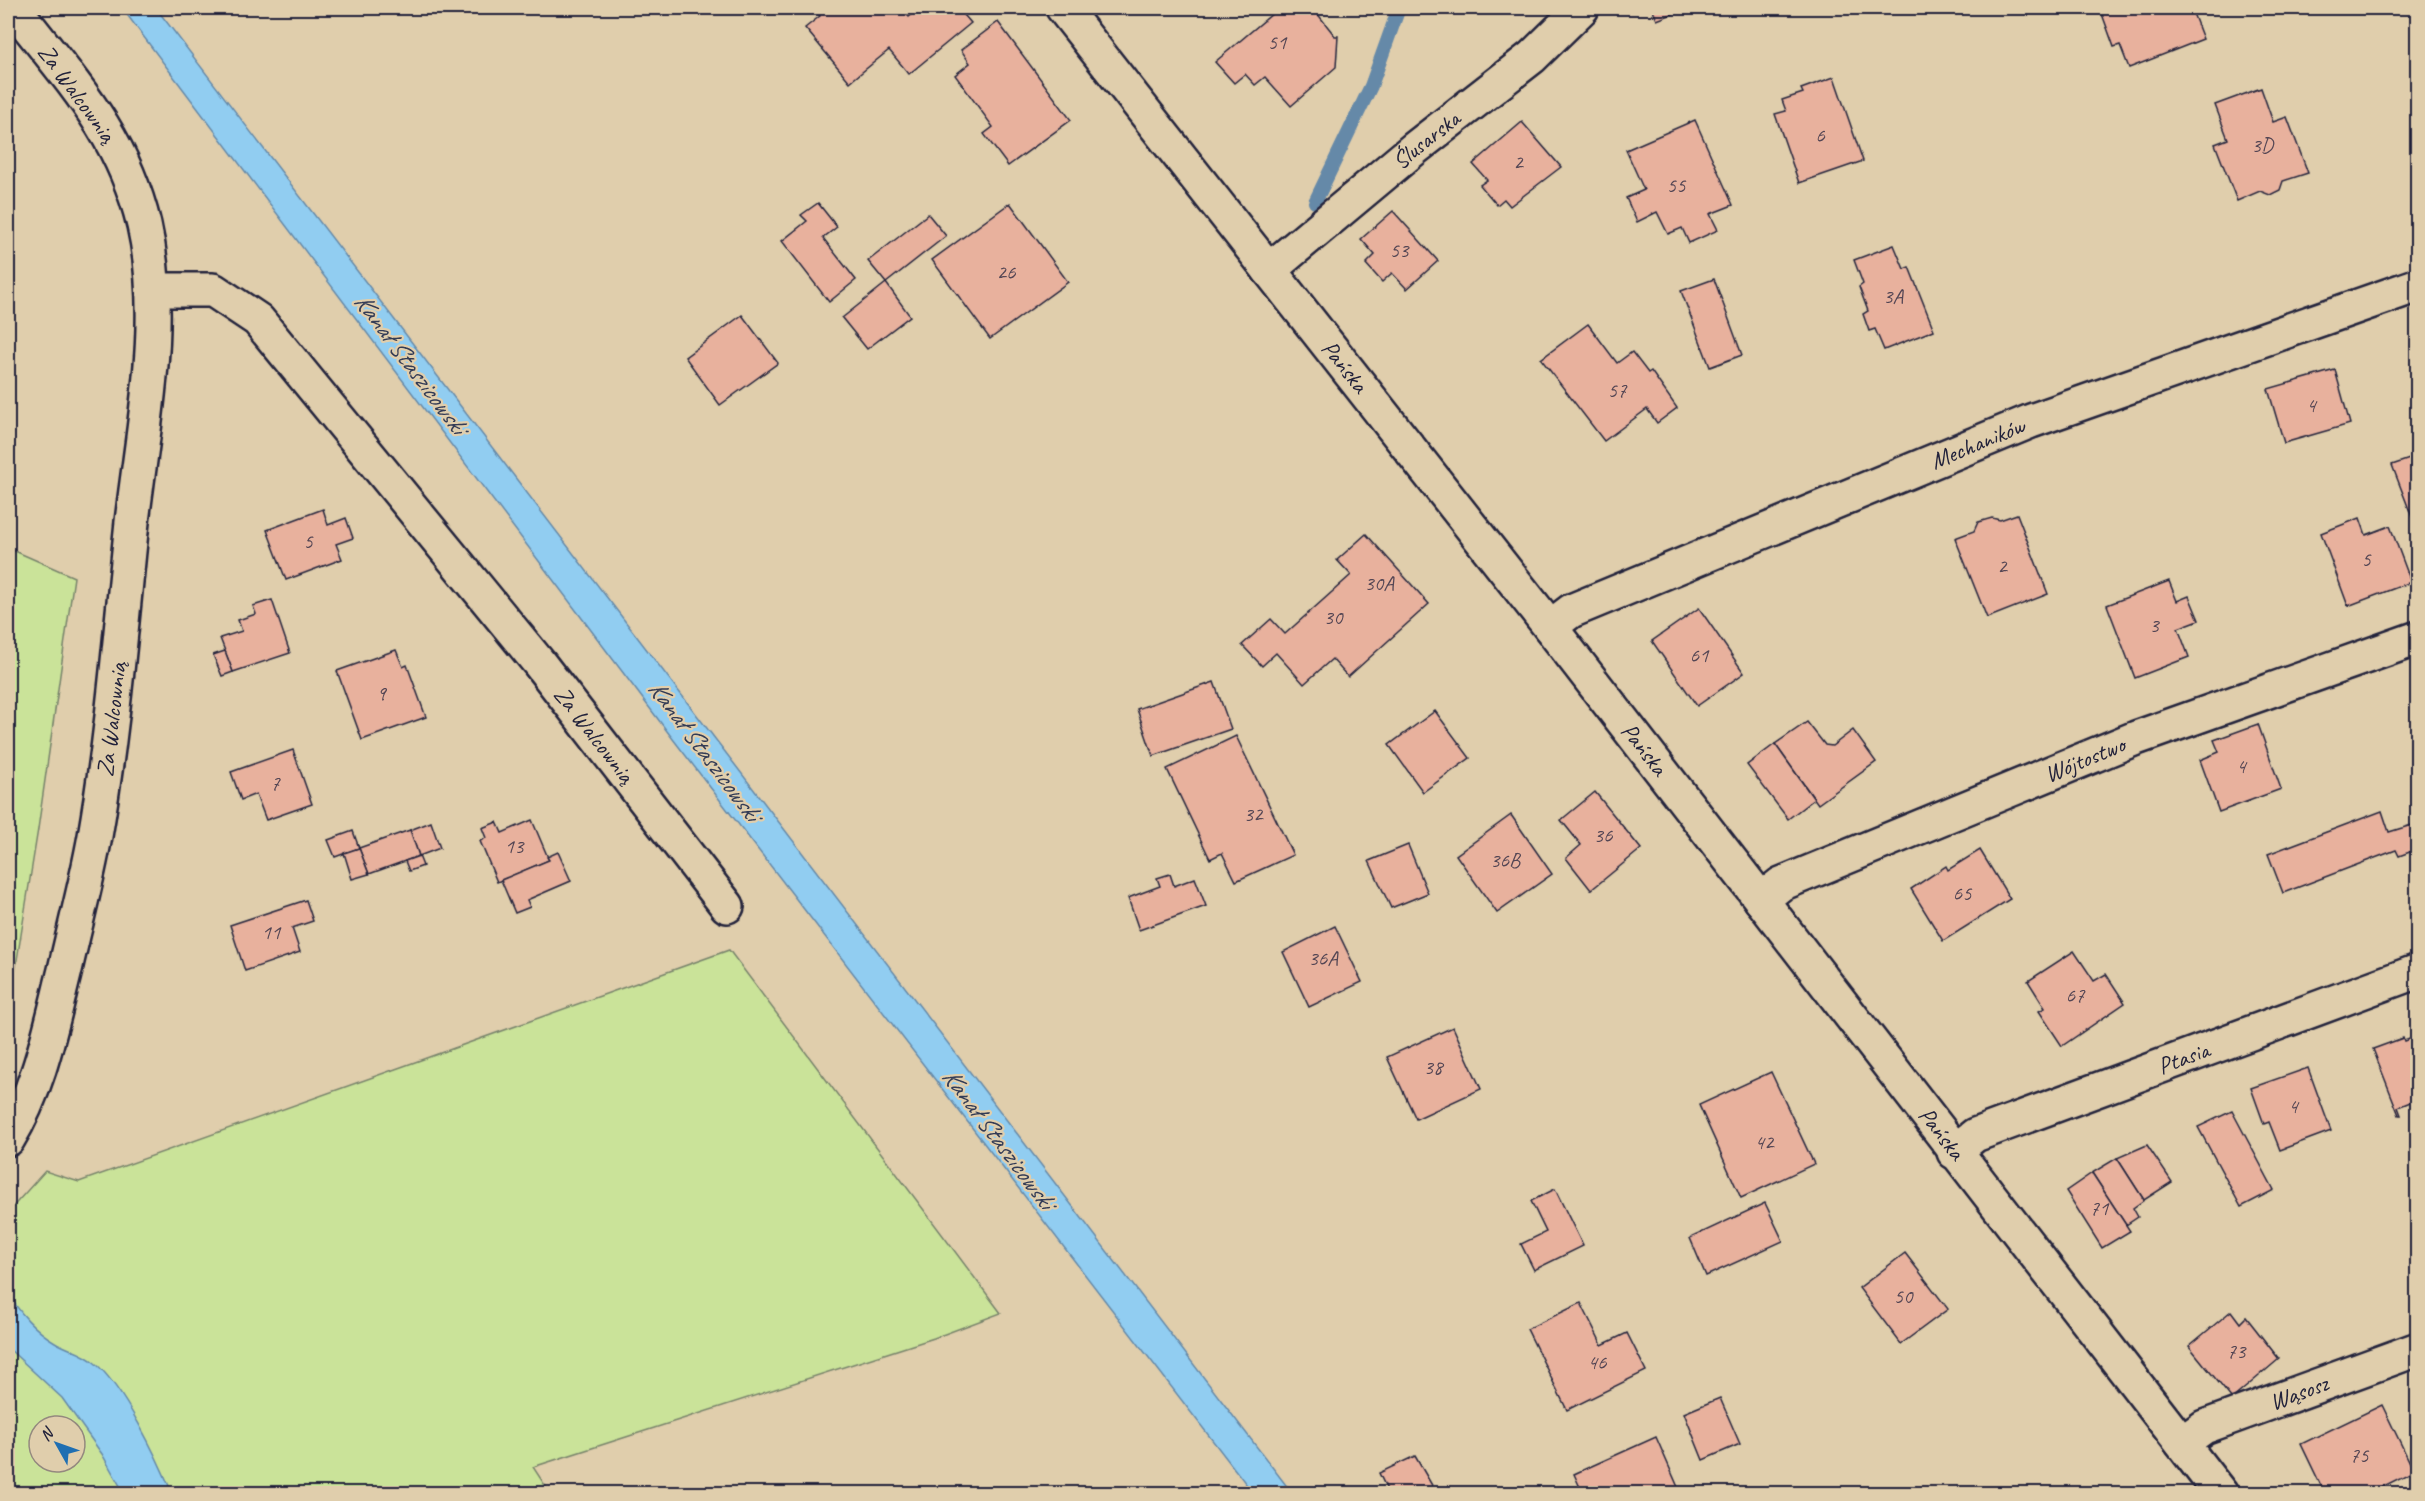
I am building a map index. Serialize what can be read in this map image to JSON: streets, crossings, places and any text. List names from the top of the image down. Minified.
{"streets":{"street":["Za Walcownią","Ślusarska","Pańska","Mechaników","Wójtostwo","Ptasia","Wąsosz"]},"crossings":[["Ślusarska","Pańska"],["Pańska","Mechaników"],["Pańska","Wójtostwo"],["Pańska","Ptasia"],["Pańska","Wąsosz"]],"water":["Kanał Staszicowski"],"house_numbers":["51","6","3D","2","55","53","26","3A","57","4","5","5","2","30A","30","3","61","9","4","7","32","36","13","36B","65","11","36A","67","38","4","42","71","50","73","46","75"],"north":"top left"}
